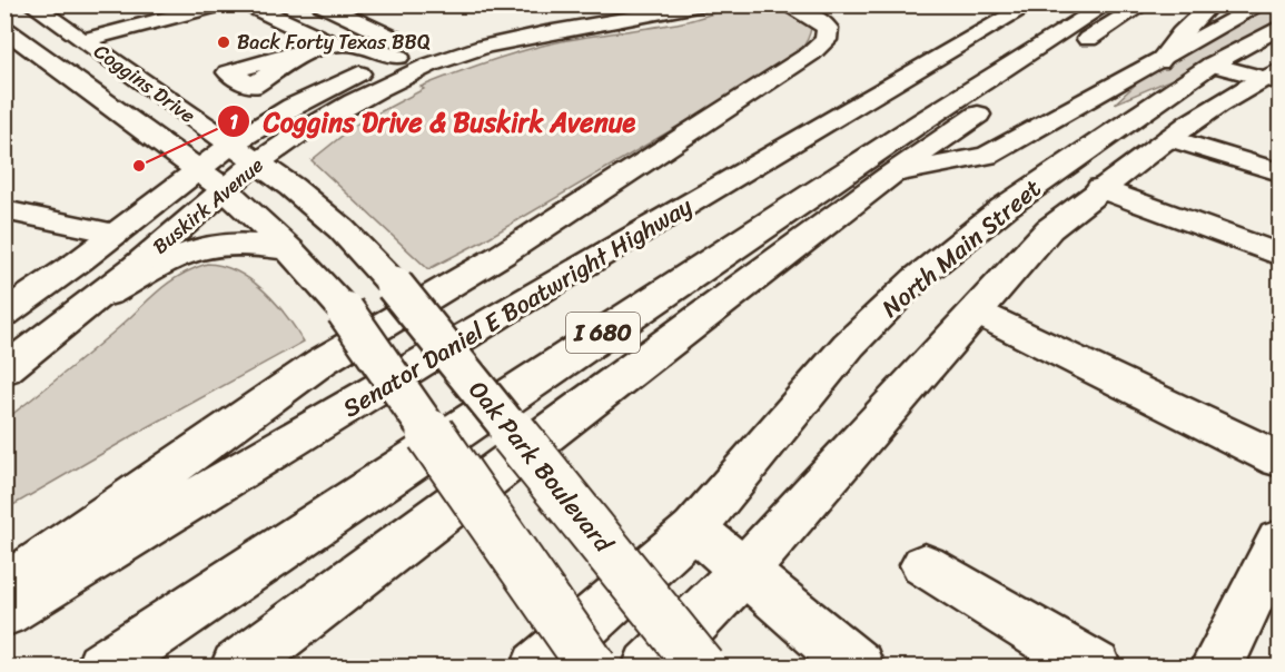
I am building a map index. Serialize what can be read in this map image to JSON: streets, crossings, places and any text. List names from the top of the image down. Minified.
{"streets":{"main road":["Coggins Drive","Buskirk Avenue","North Main Street","Senator Daniel E Boatwright Highway","I 680","Oak Park Boulevard"]},"crossings":[["Coggins Drive","Buskirk Avenue"],["Coggins Drive","Oak Park Boulevard"],["Buskirk Avenue","Oak Park Boulevard"]],"places":["Back Forty Texas BBQ","Coggins Drive & Buskirk Avenue"]}
